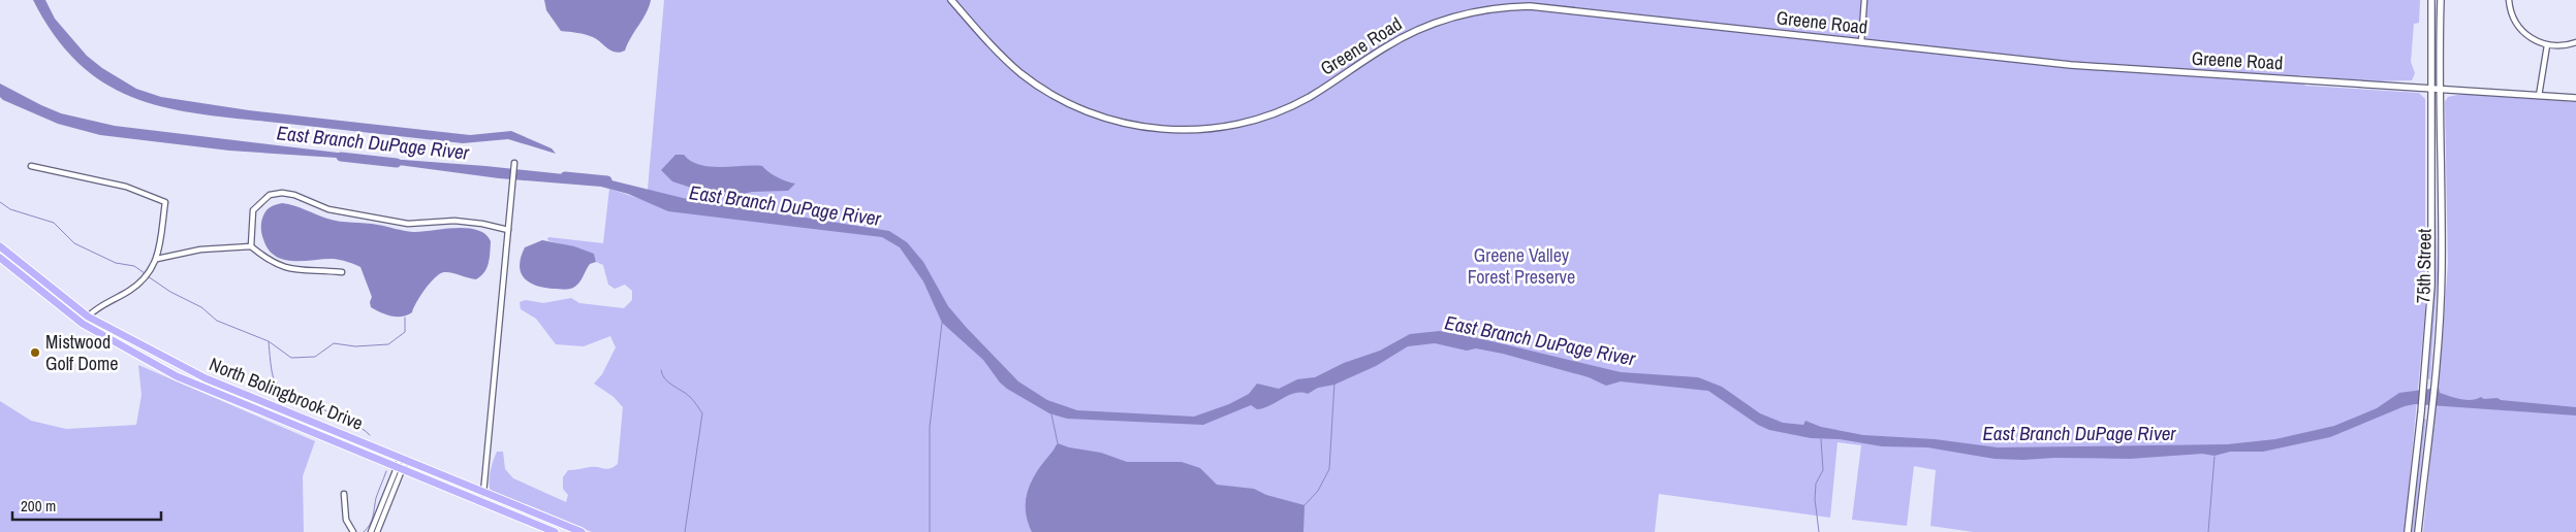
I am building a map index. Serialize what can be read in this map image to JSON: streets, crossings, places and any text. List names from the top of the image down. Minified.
{"streets":{"main road":["North Bolingbrook Drive"],"street":["Greene Road","75th Street"]},"crossings":[["Greene Road","75th Street"]],"water":["East Branch DuPage River"],"parks":["Greene Valley Forest Preserve"],"places":["Mistwood Golf Dome"],"scale_bar":"200 m"}
